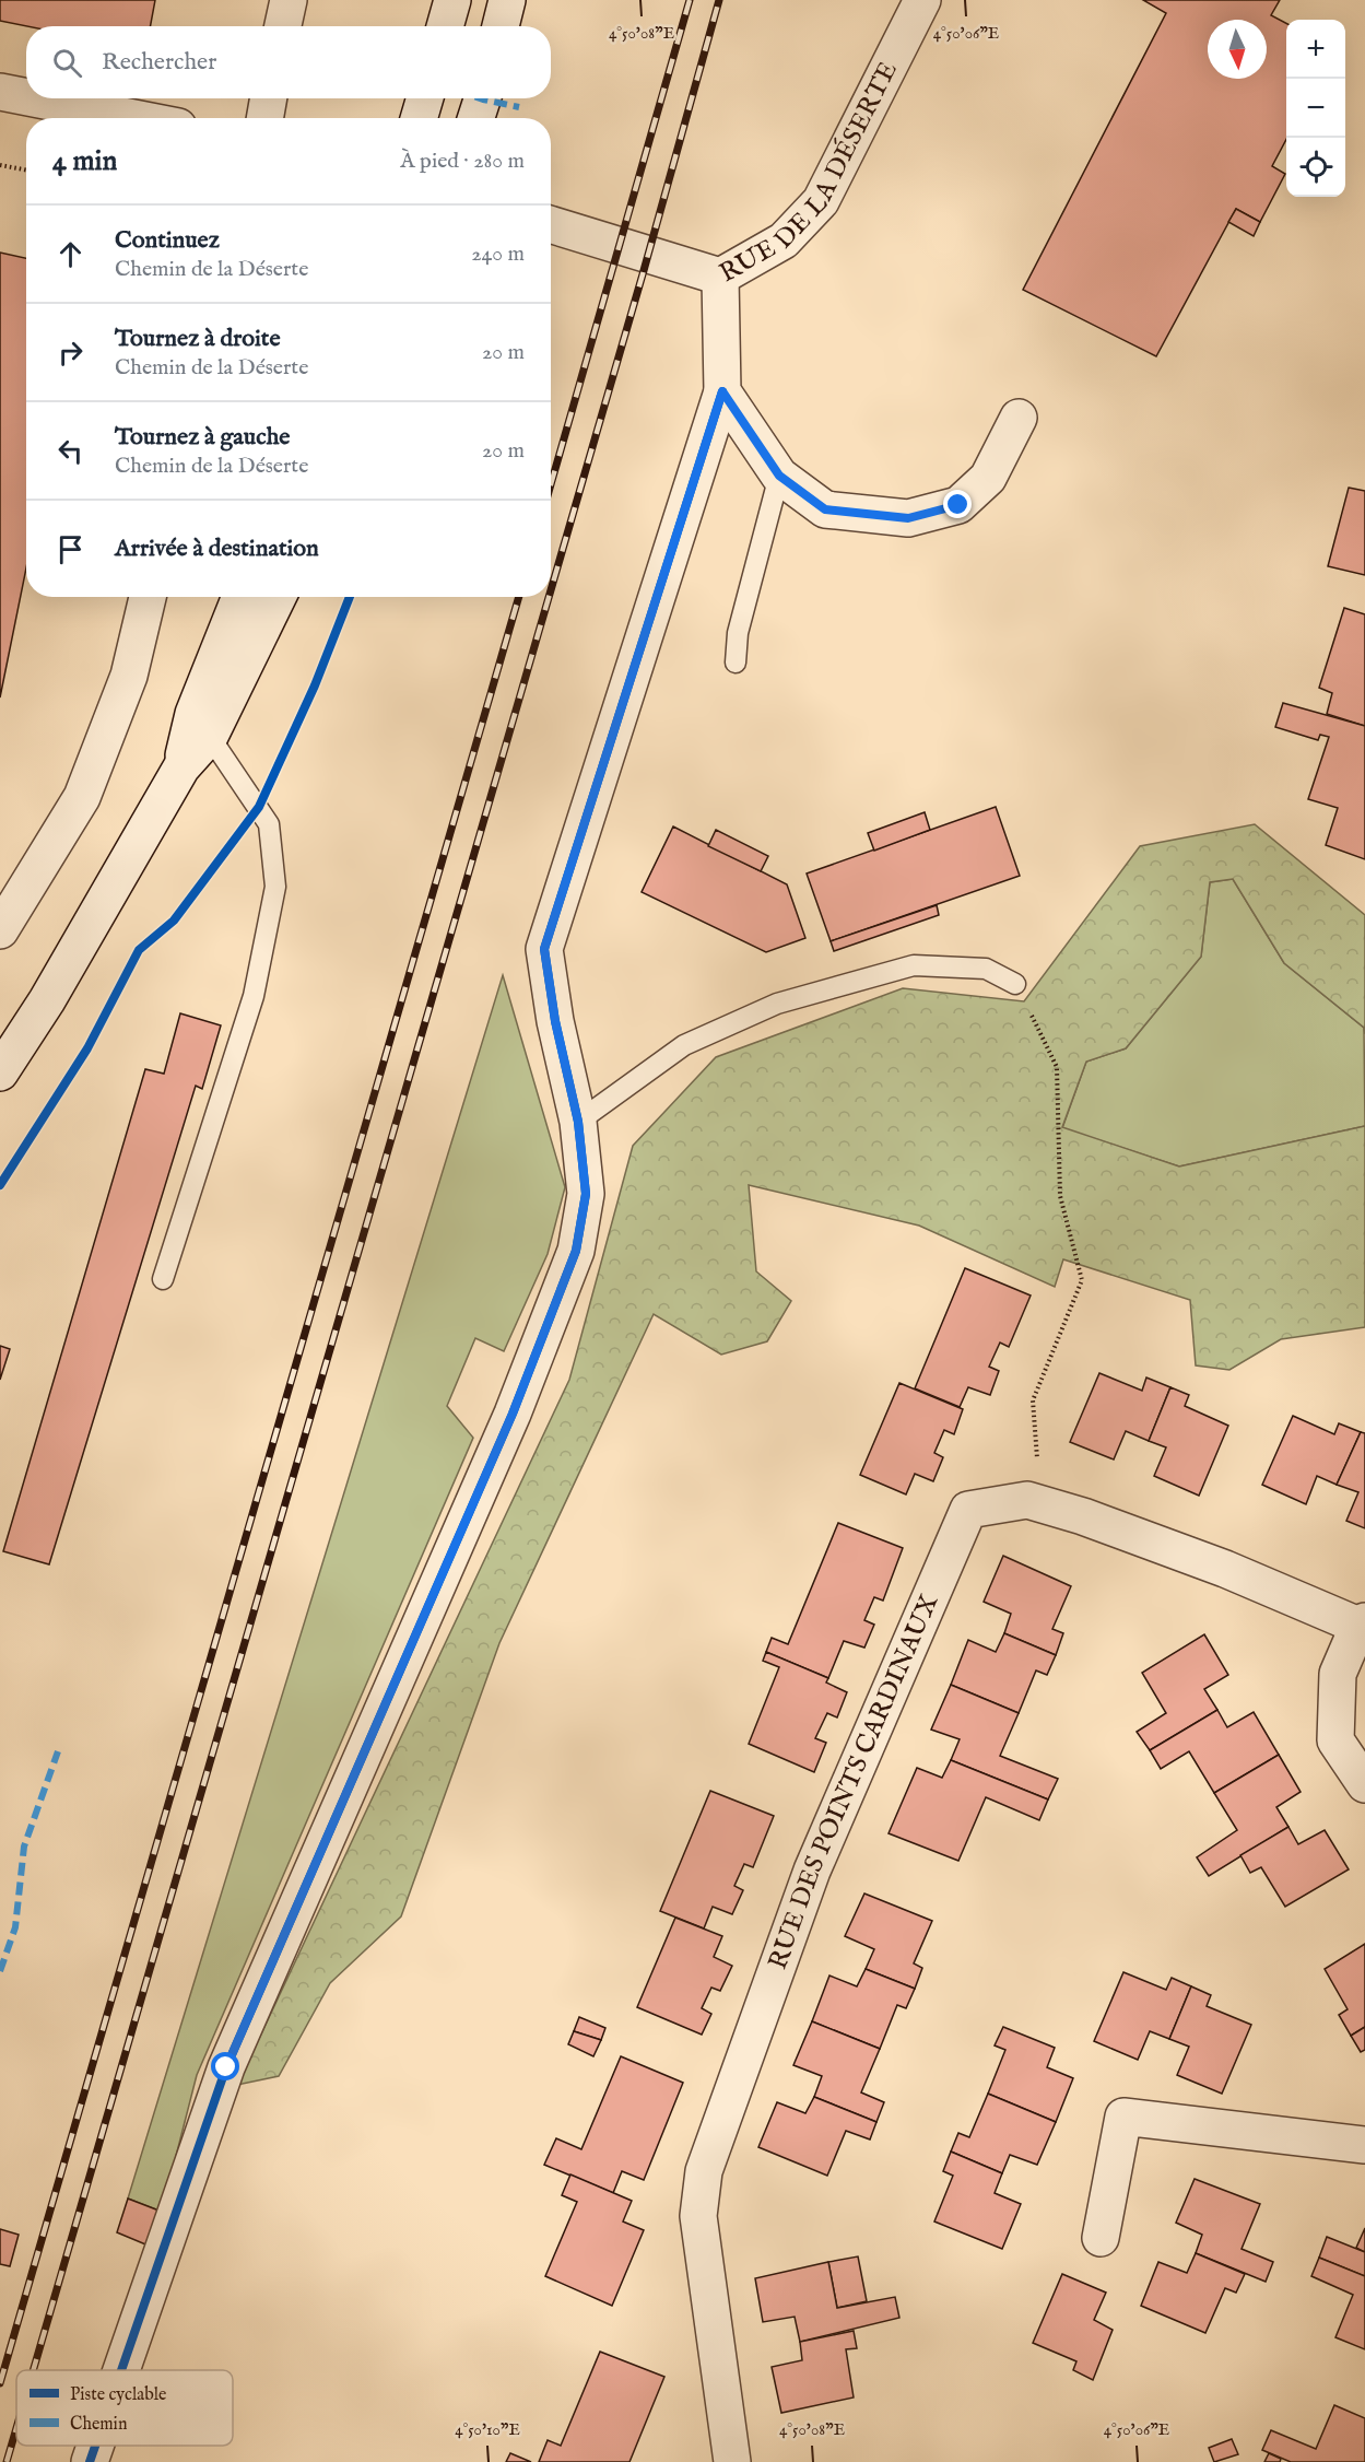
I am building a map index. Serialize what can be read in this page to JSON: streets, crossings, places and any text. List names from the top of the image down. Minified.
{"streets":{"street":["RUE DE LA DÉSERTE","RUE DES POINTS CARDINAUX"]},"legend":["Piste cyclable","Chemin"],"north":"bottom","page":{"map_buttons":["+","−"],"search":"Rechercher","heading":["4 min","À pied · 280 m"],"list":[["Continuez","Chemin de la Déserte","240 m"],["Tournez à droite","Chemin de la Déserte","20 m"],["Tournez à gauche","Chemin de la Déserte","20 m"],"Arrivée à destination"]},"coordinates":["4°50'08\"E","4°50'06\"E","4°50'10\"E"]}
